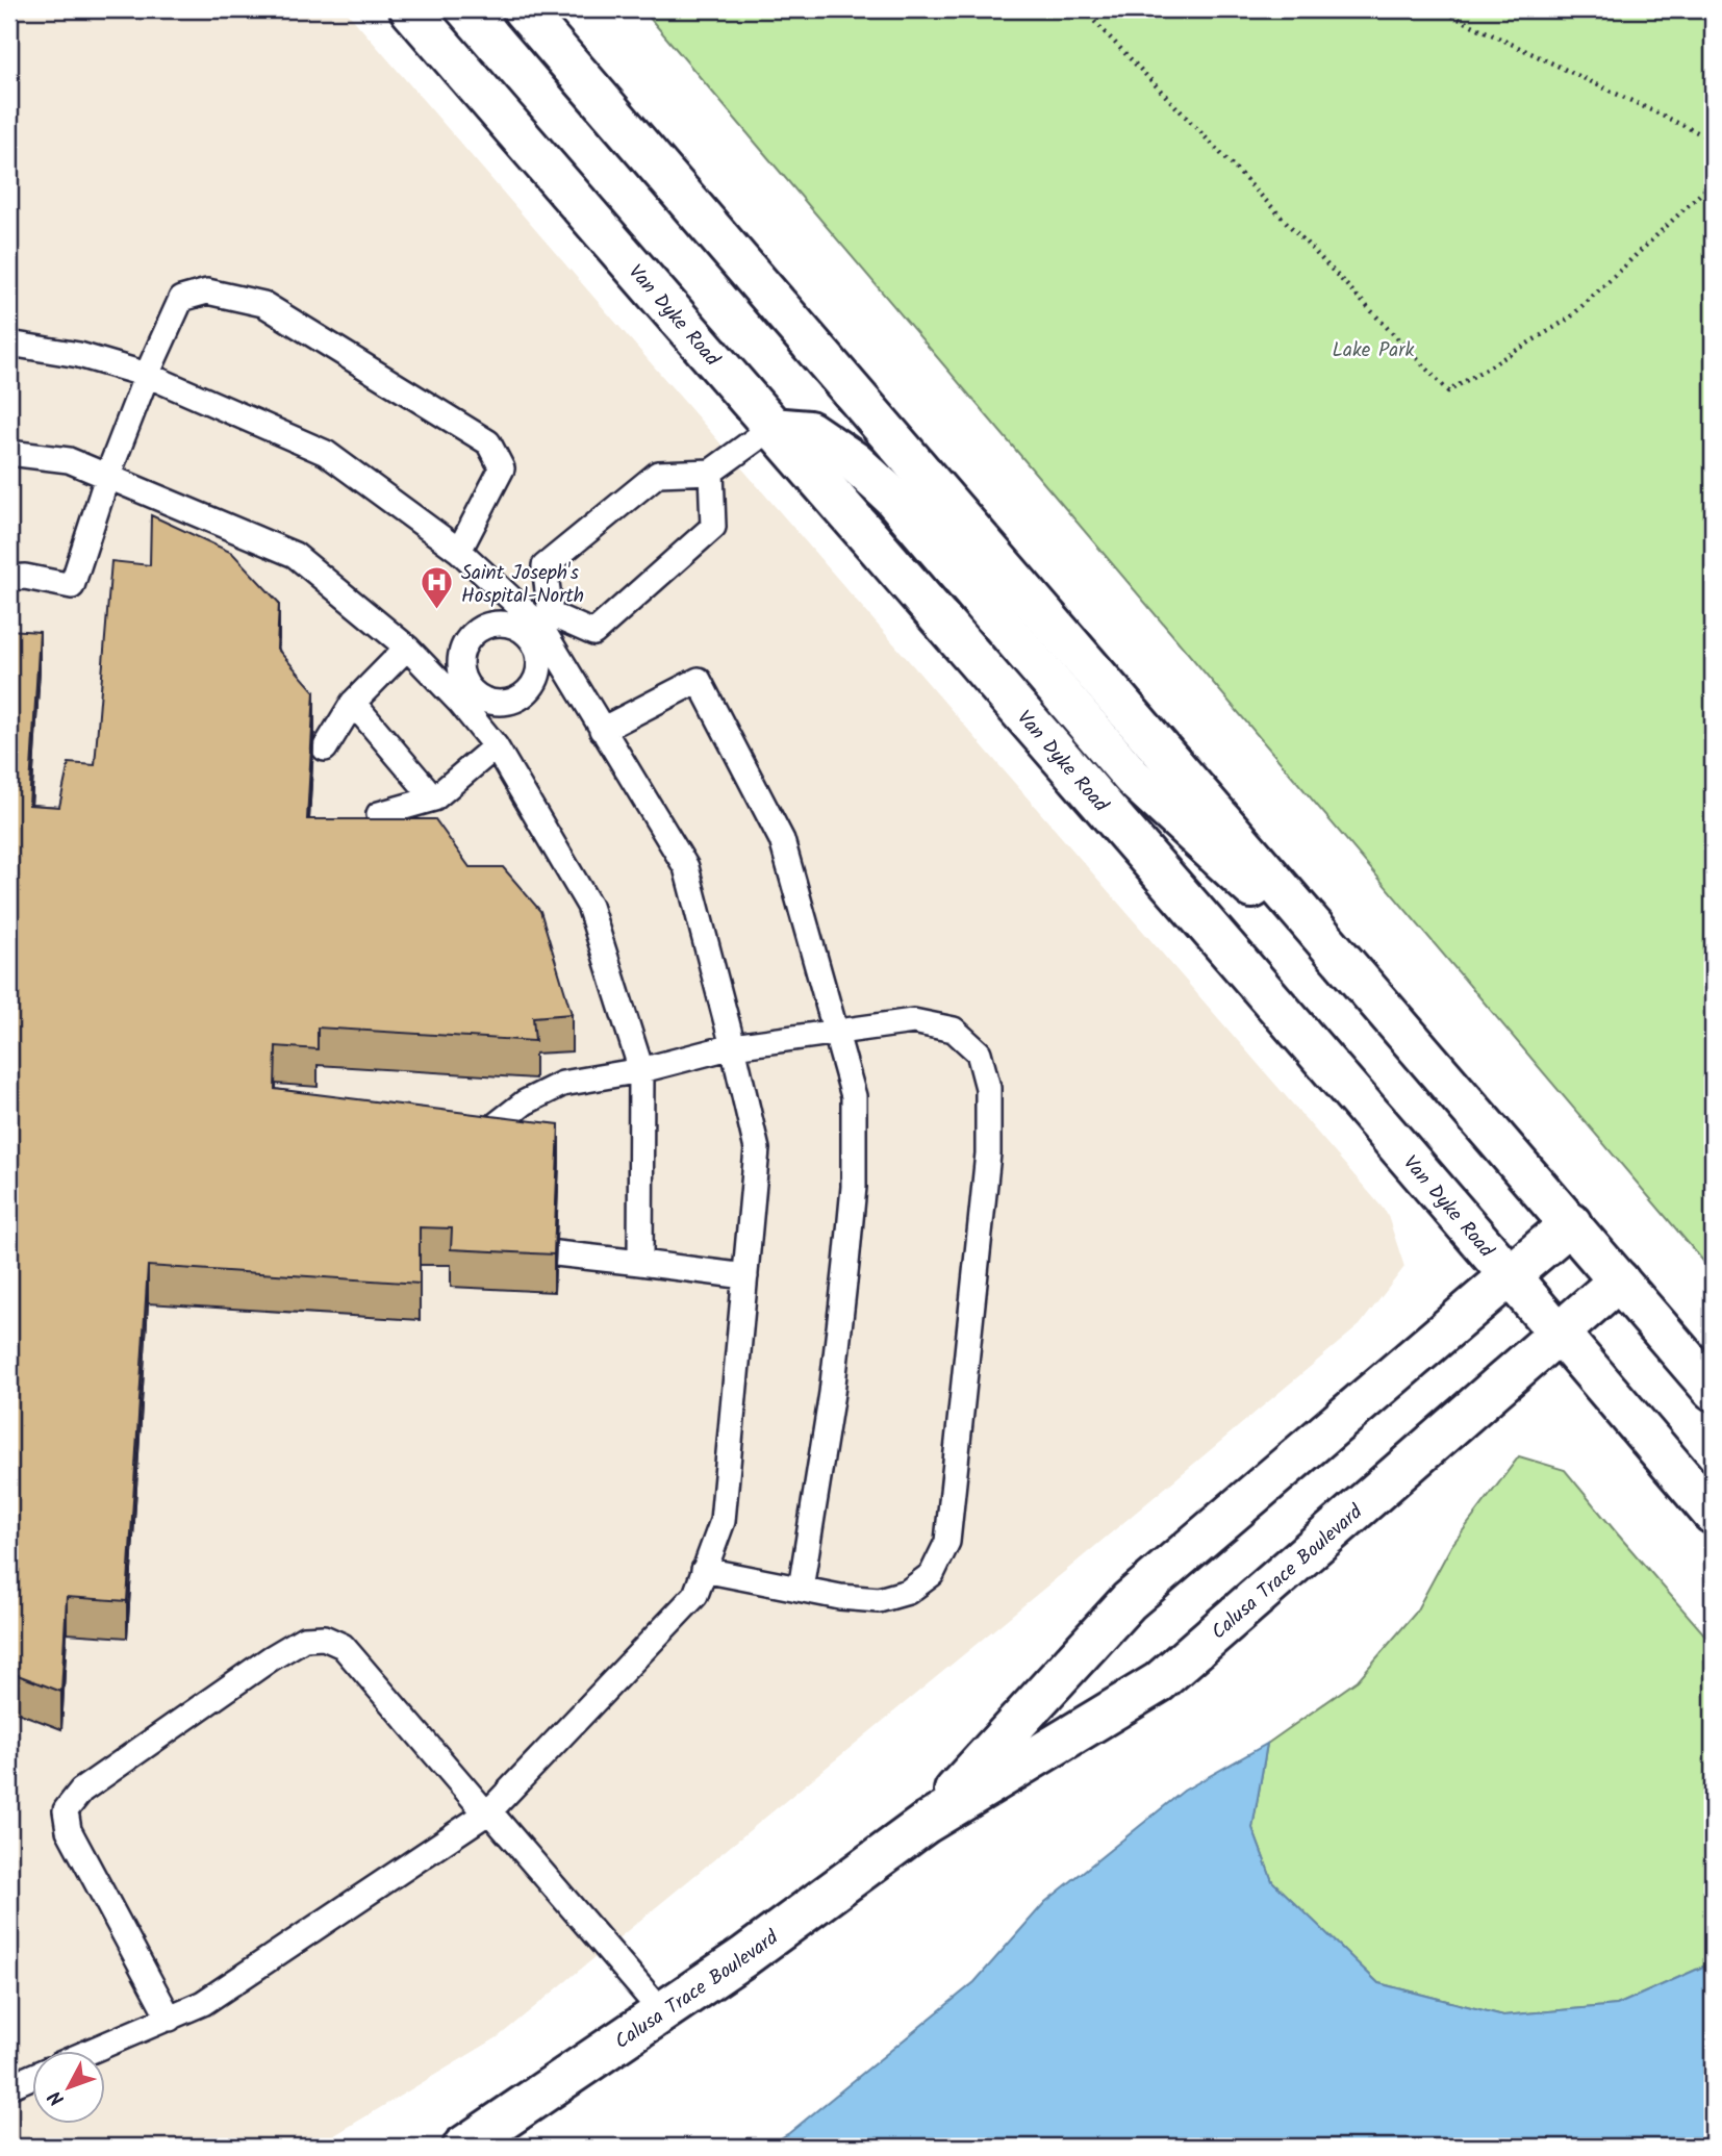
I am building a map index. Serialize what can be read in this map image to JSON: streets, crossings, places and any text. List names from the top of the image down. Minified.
{"streets":{"main road":["Van Dyke Road","Calusa Trace Boulevard"]},"crossings":[["Van Dyke Road","Calusa Trace Boulevard"]],"parks":["Lake Park"],"places":{"hospital":["Saint Joseph's Hospital-North"]},"north":"bottom left"}
